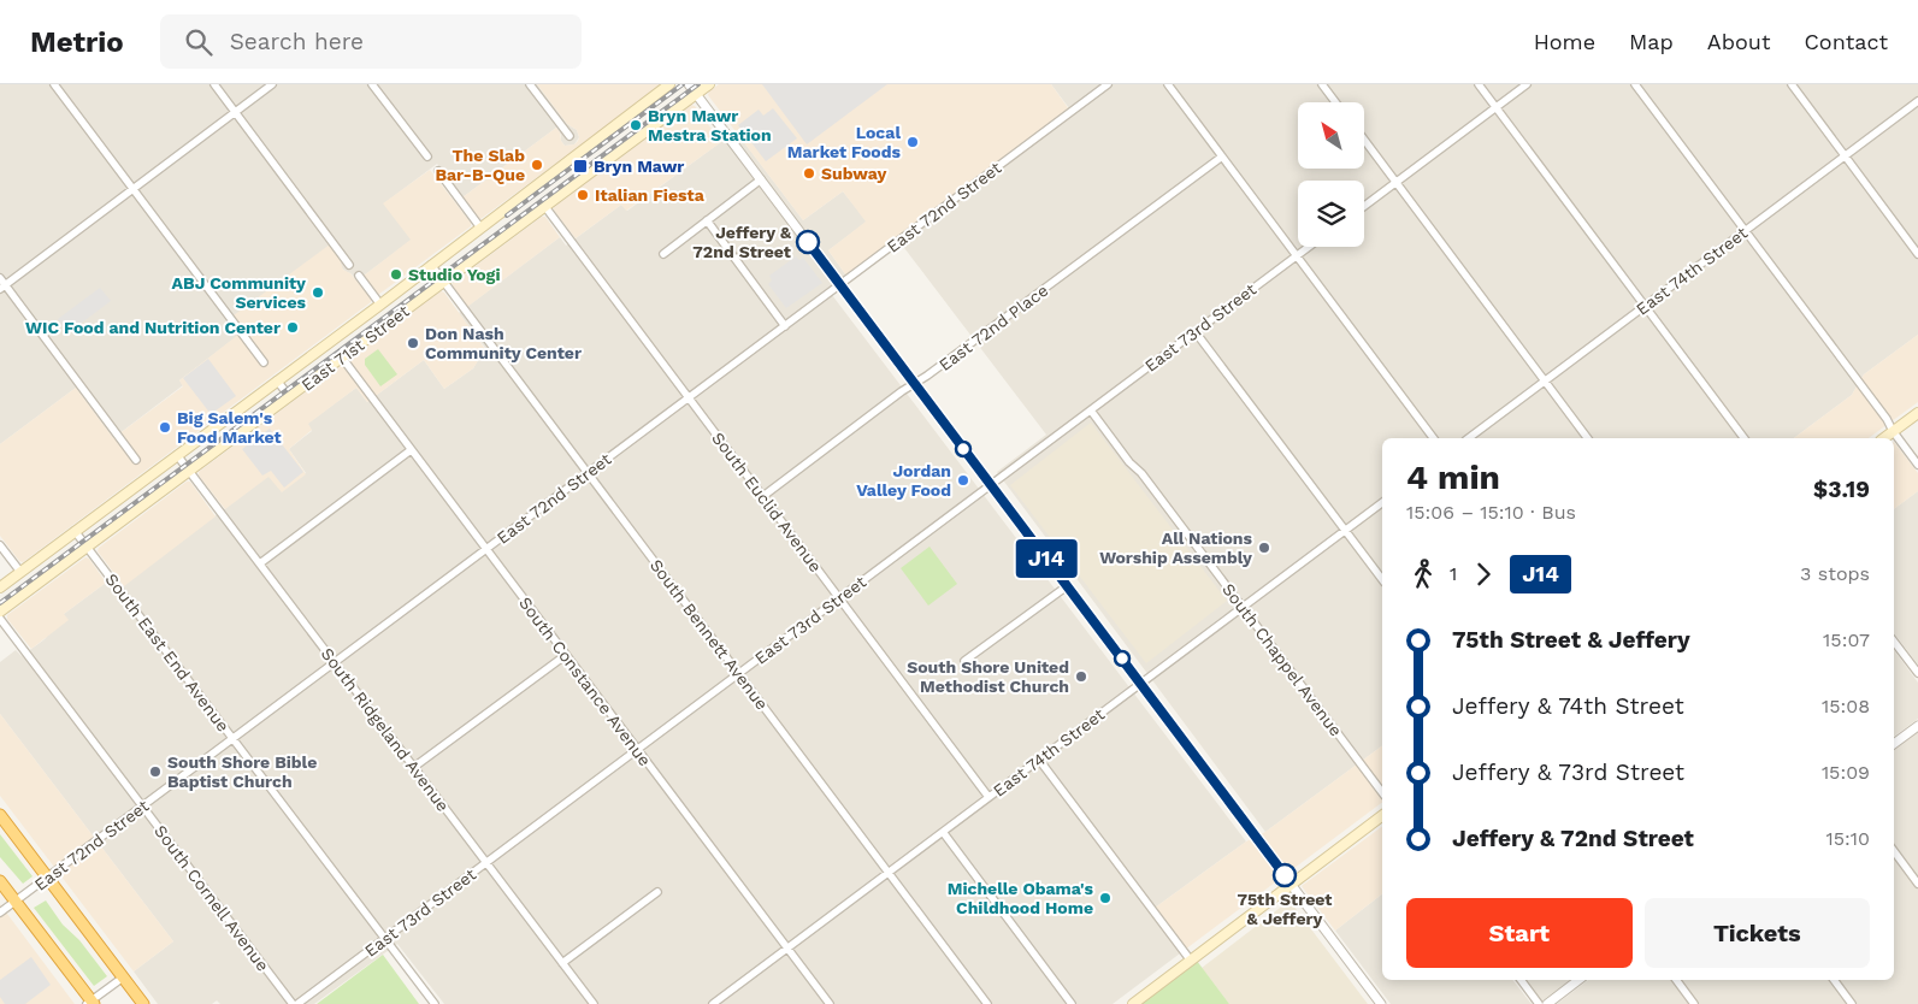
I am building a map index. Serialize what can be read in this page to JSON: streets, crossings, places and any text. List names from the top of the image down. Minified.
{"streets":{"main road":["East 71st Street"],"street":["East 72nd Street","East 74th Street","East 72nd Place","East 73rd Street","South Euclid Avenue","South Bennett Avenue","South East End Avenue","South Chappel Avenue","South Constance Avenue","South Ridgeland Avenue","South Cornell Avenue"]},"crossings":[["East 72nd Street","South Euclid Avenue"],["East 72nd Street","South Bennett Avenue"],["East 72nd Street","South East End Avenue"],["East 72nd Street","South Constance Avenue"],["East 72nd Street","South Ridgeland Avenue"],["East 72nd Street","South Cornell Avenue"],["East 74th Street","South Euclid Avenue"],["East 74th Street","South Bennett Avenue"],["East 74th Street","South Chappel Avenue"],["East 74th Street","South Constance Avenue"],["East 72nd Place","South Euclid Avenue"],["East 73rd Street","South Euclid Avenue"],["East 73rd Street","South Bennett Avenue"],["East 73rd Street","South East End Avenue"],["East 73rd Street","South Chappel Avenue"],["East 73rd Street","South Constance Avenue"],["East 73rd Street","South Ridgeland Avenue"],["East 71st Street","South Euclid Avenue"],["East 71st Street","South Bennett Avenue"],["East 71st Street","South East End Avenue"],["East 71st Street","South Constance Avenue"],["East 71st Street","South Ridgeland Avenue"]],"places":{"other":["Bryn Mawr Mestra Station","Local Market Foods","The Slab Bar-B-Que","Subway","Italian Fiesta","Jeffery & 72nd Street","Studio Yogi","ABJ Community Services","WIC Food and Nutrition Center","Don Nash Community Center","Big Salem's Food Market","Jordan Valley Food","All Nations Worship Assembly","South Shore United Methodist Church","South Shore Bible Baptist Church","75th Street & Jeffery","Michelle Obama's Childhood Home"],"transit":["Bryn Mawr"]},"lines":["bus line J14"],"north":"top left","page":{"header":"Metrio","search":"Search here","nav":["Home","Map","About","Contact"],"on_map":"J14","heading":["4 min","15:06 – 15:10 · Bus","$3.19"],"legs":["1","J14","3 stops"],"list":[{"name":"75th Street & Jeffery","value":"15:07"},{"name":"Jeffery & 74th Street","value":"15:08"},{"name":"Jeffery & 73rd Street","value":"15:09"},{"name":"Jeffery & 72nd Street","value":"15:10"}],"buttons":["Start","Tickets"]}}
